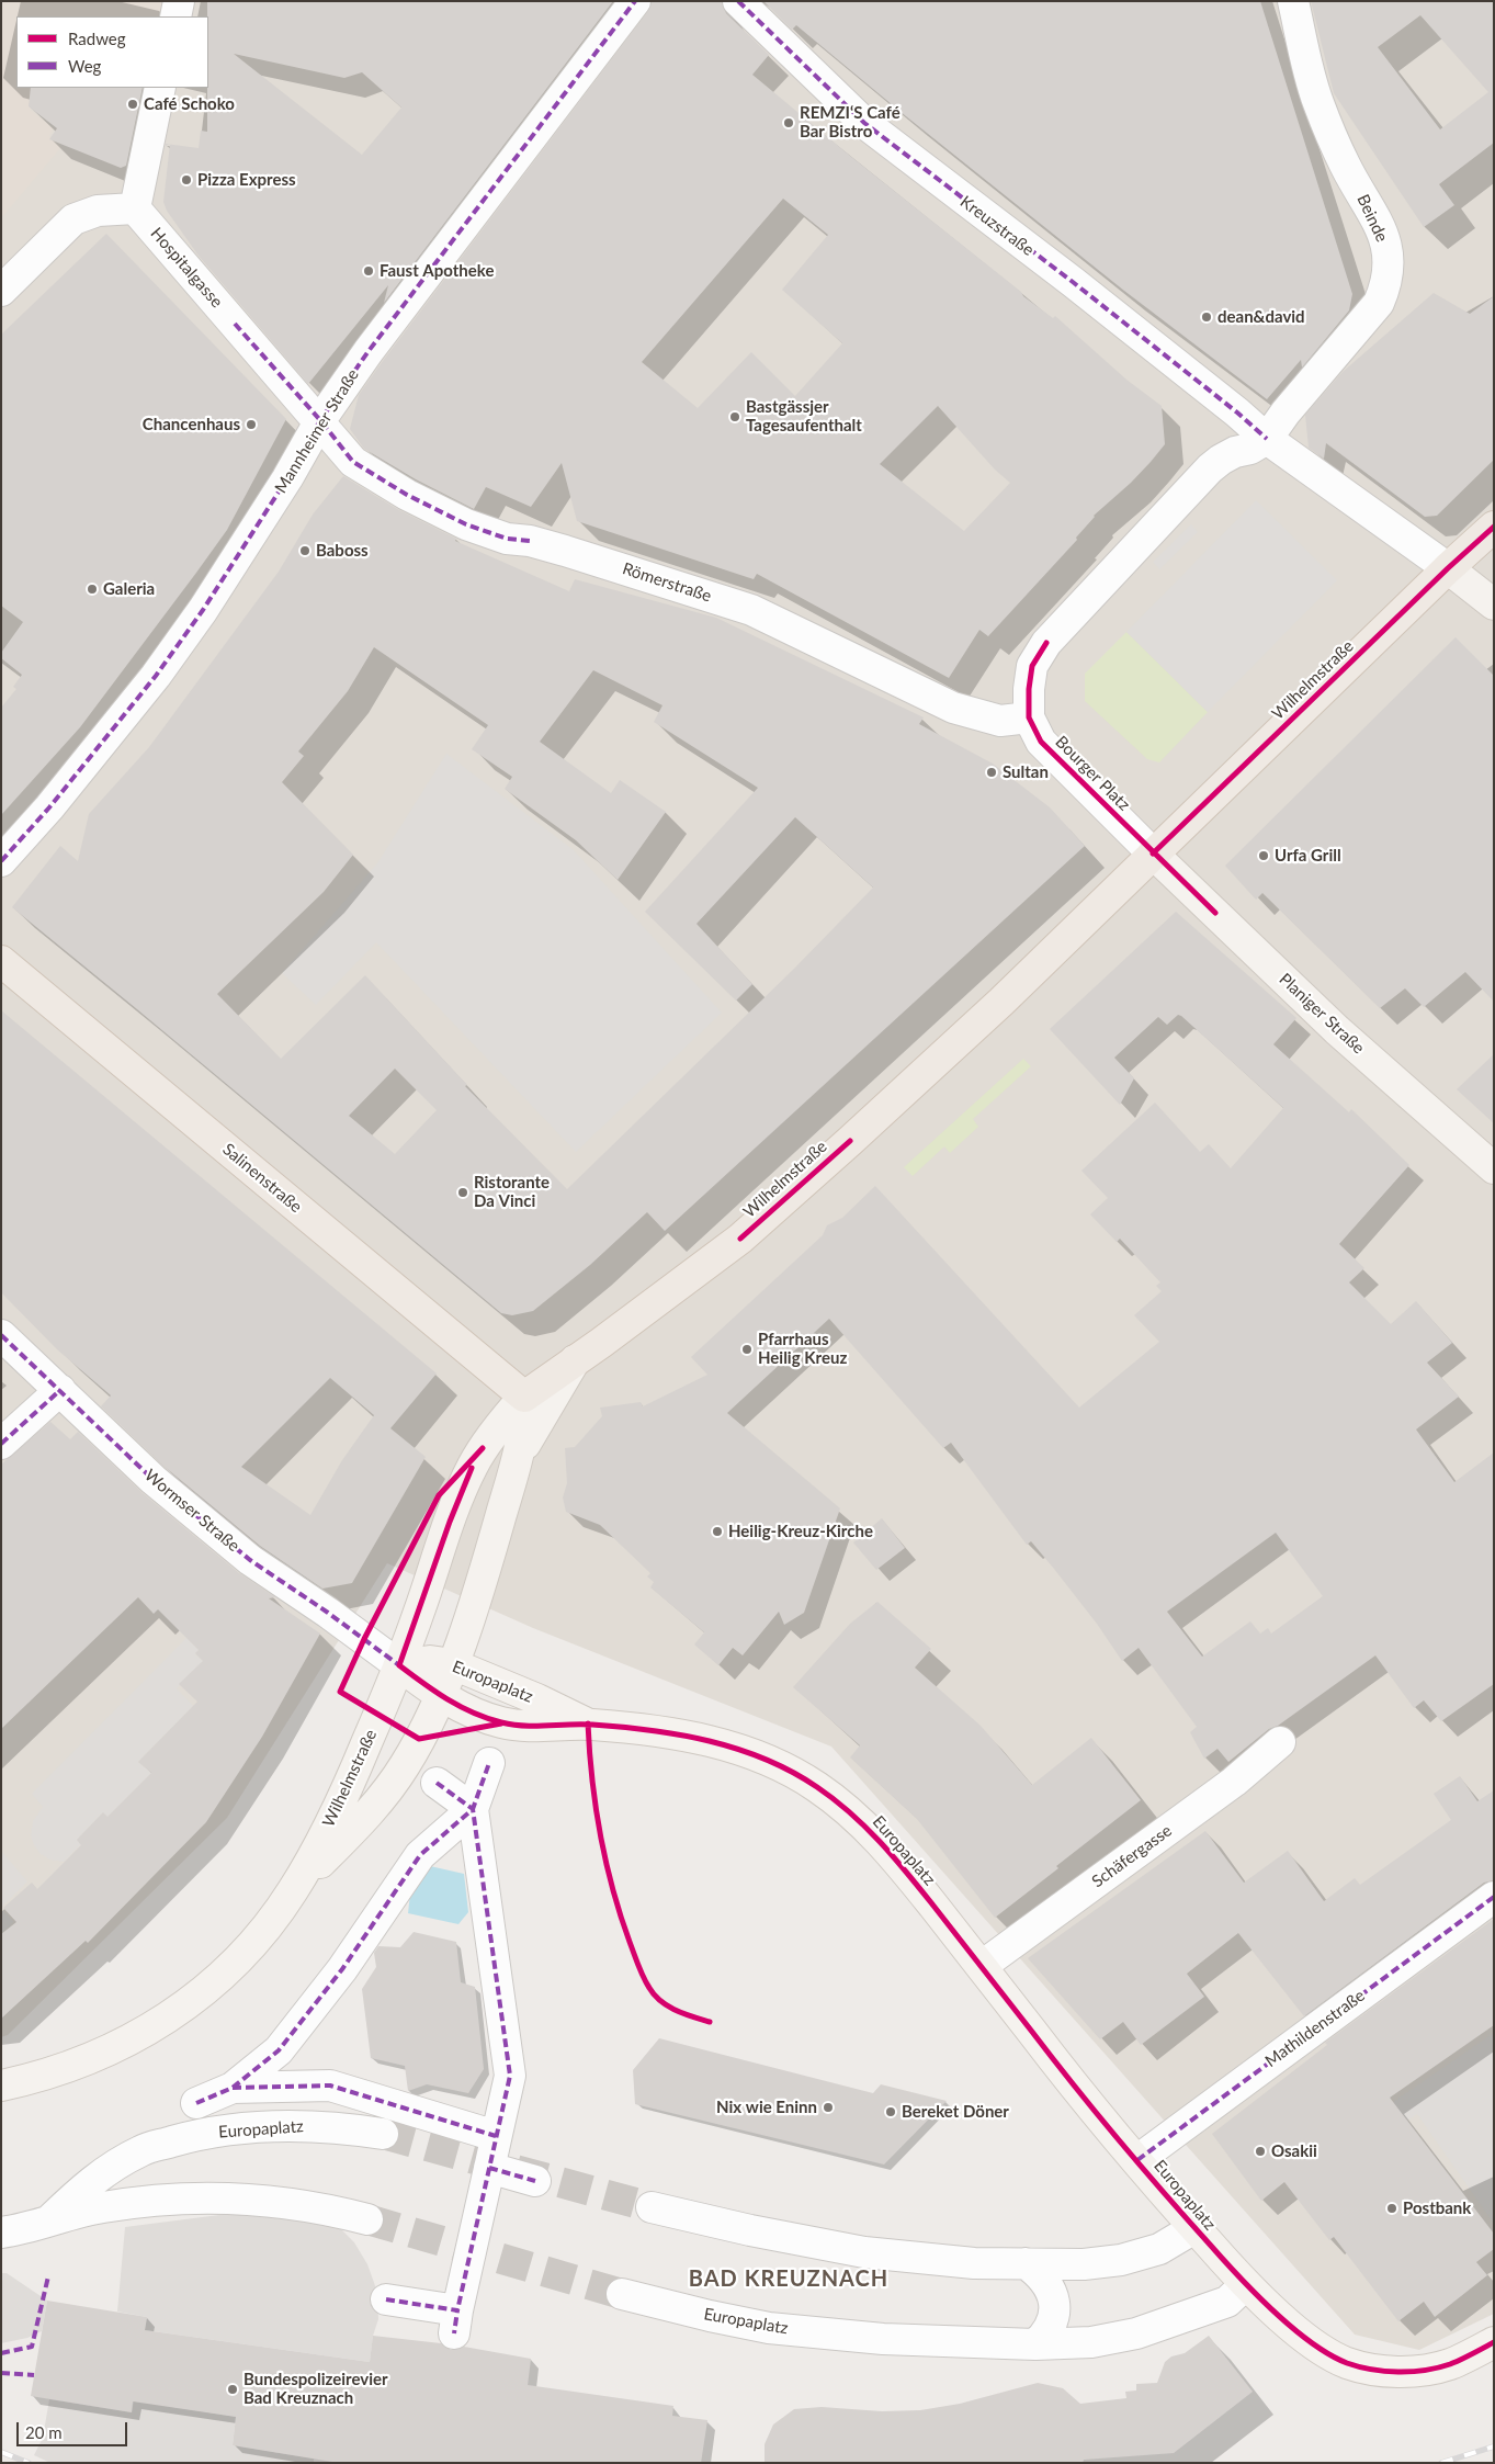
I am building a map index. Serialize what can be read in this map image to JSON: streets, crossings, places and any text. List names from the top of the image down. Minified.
{"streets":{"main road":["Wilhelmstraße","Salinenstraße"],"street":["Beinde","Kreuzstraße","Hospitalgasse","Mannheimer Straße","Römerstraße","Bourger Platz","Planiger Straße","Wormser Straße","Europaplatz","Schäfergasse","Mathildenstraße"]},"crossings":[["Beinde","Kreuzstraße"],["Beinde","Bourger Platz"],["Kreuzstraße","Bourger Platz"],["Hospitalgasse","Mannheimer Straße"],["Hospitalgasse","Römerstraße"],["Mannheimer Straße","Römerstraße"],["Römerstraße","Bourger Platz"],["Wilhelmstraße","Bourger Platz"],["Wilhelmstraße","Planiger Straße"],["Wilhelmstraße","Salinenstraße"],["Wilhelmstraße","Wormser Straße"],["Wilhelmstraße","Europaplatz"],["Bourger Platz","Planiger Straße"],["Wormser Straße","Europaplatz"],["Europaplatz","Schäfergasse"],["Europaplatz","Mathildenstraße"]],"districts":["BAD KREUZNACH"],"places":["Café Schoko","REMZI‘S Café Bar Bistro","Pizza Express","Faust Apotheke","dean&david","Bastgässjer Tagesaufenthalt","Chancenhaus","Baboss","Galeria","Sultan","Urfa Grill","Ristorante Da Vinci","Pfarrhaus Heilig Kreuz","Heilig-Kreuz-Kirche","Nix wie Eninn","Bereket Döner","Osakii","Postbank","Bundespolizeirevier Bad Kreuznach"],"legend":["Radweg","Weg"],"scale_bar":"20 m"}
